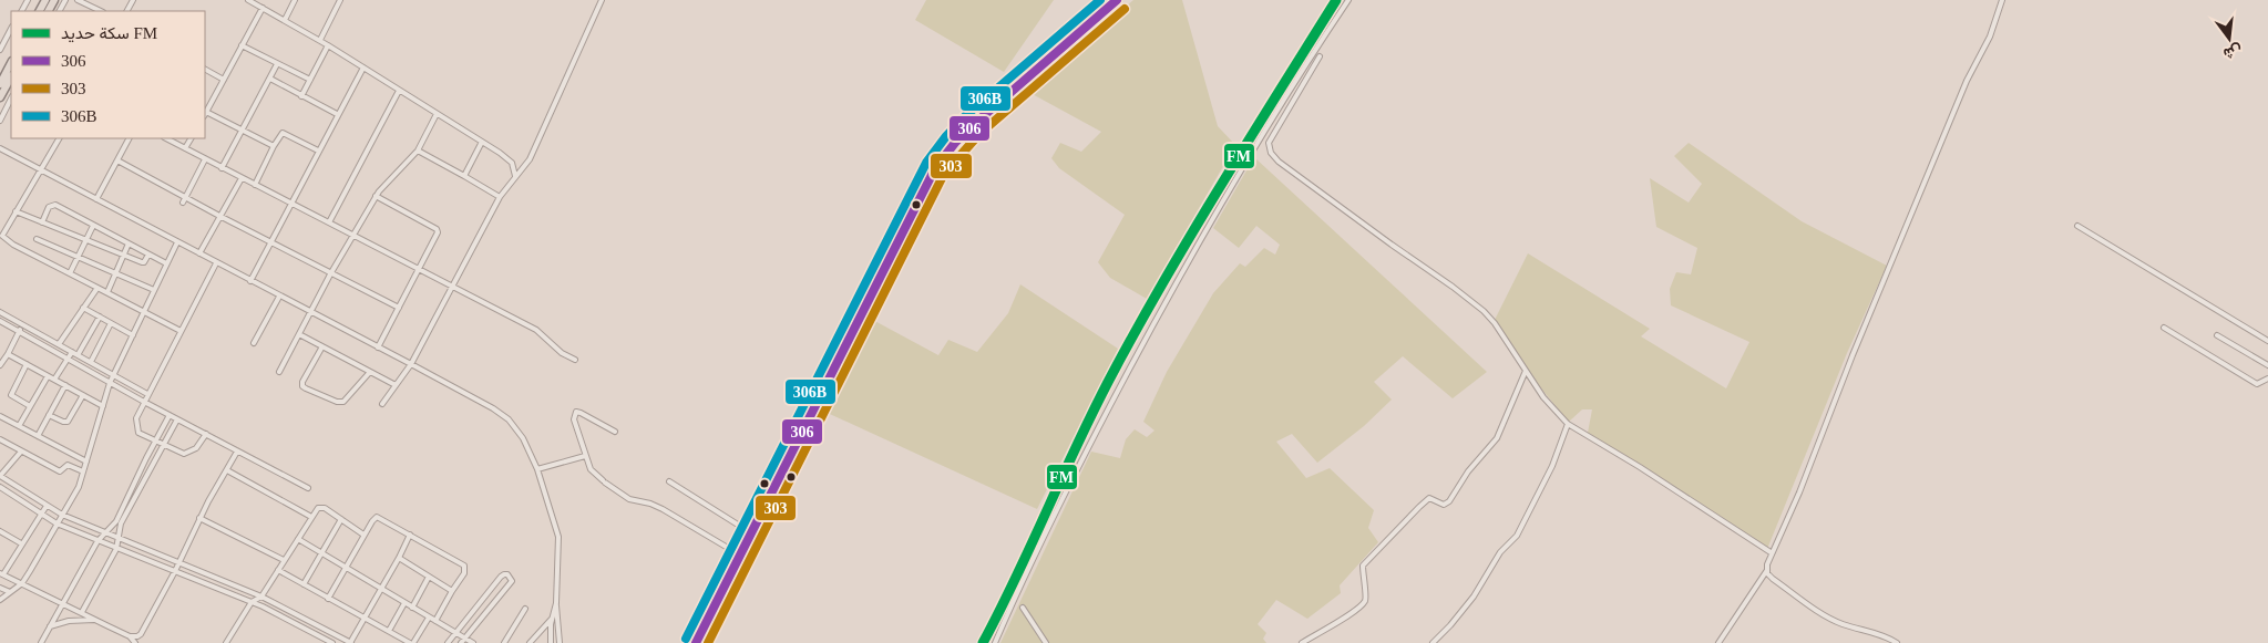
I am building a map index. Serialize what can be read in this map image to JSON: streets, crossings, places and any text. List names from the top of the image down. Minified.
{"lines":["rail line FM","transit line 306","transit line 306B","transit line 303"],"legend":["سكة حديد FM","306","303","306B"],"north":"bottom"}
